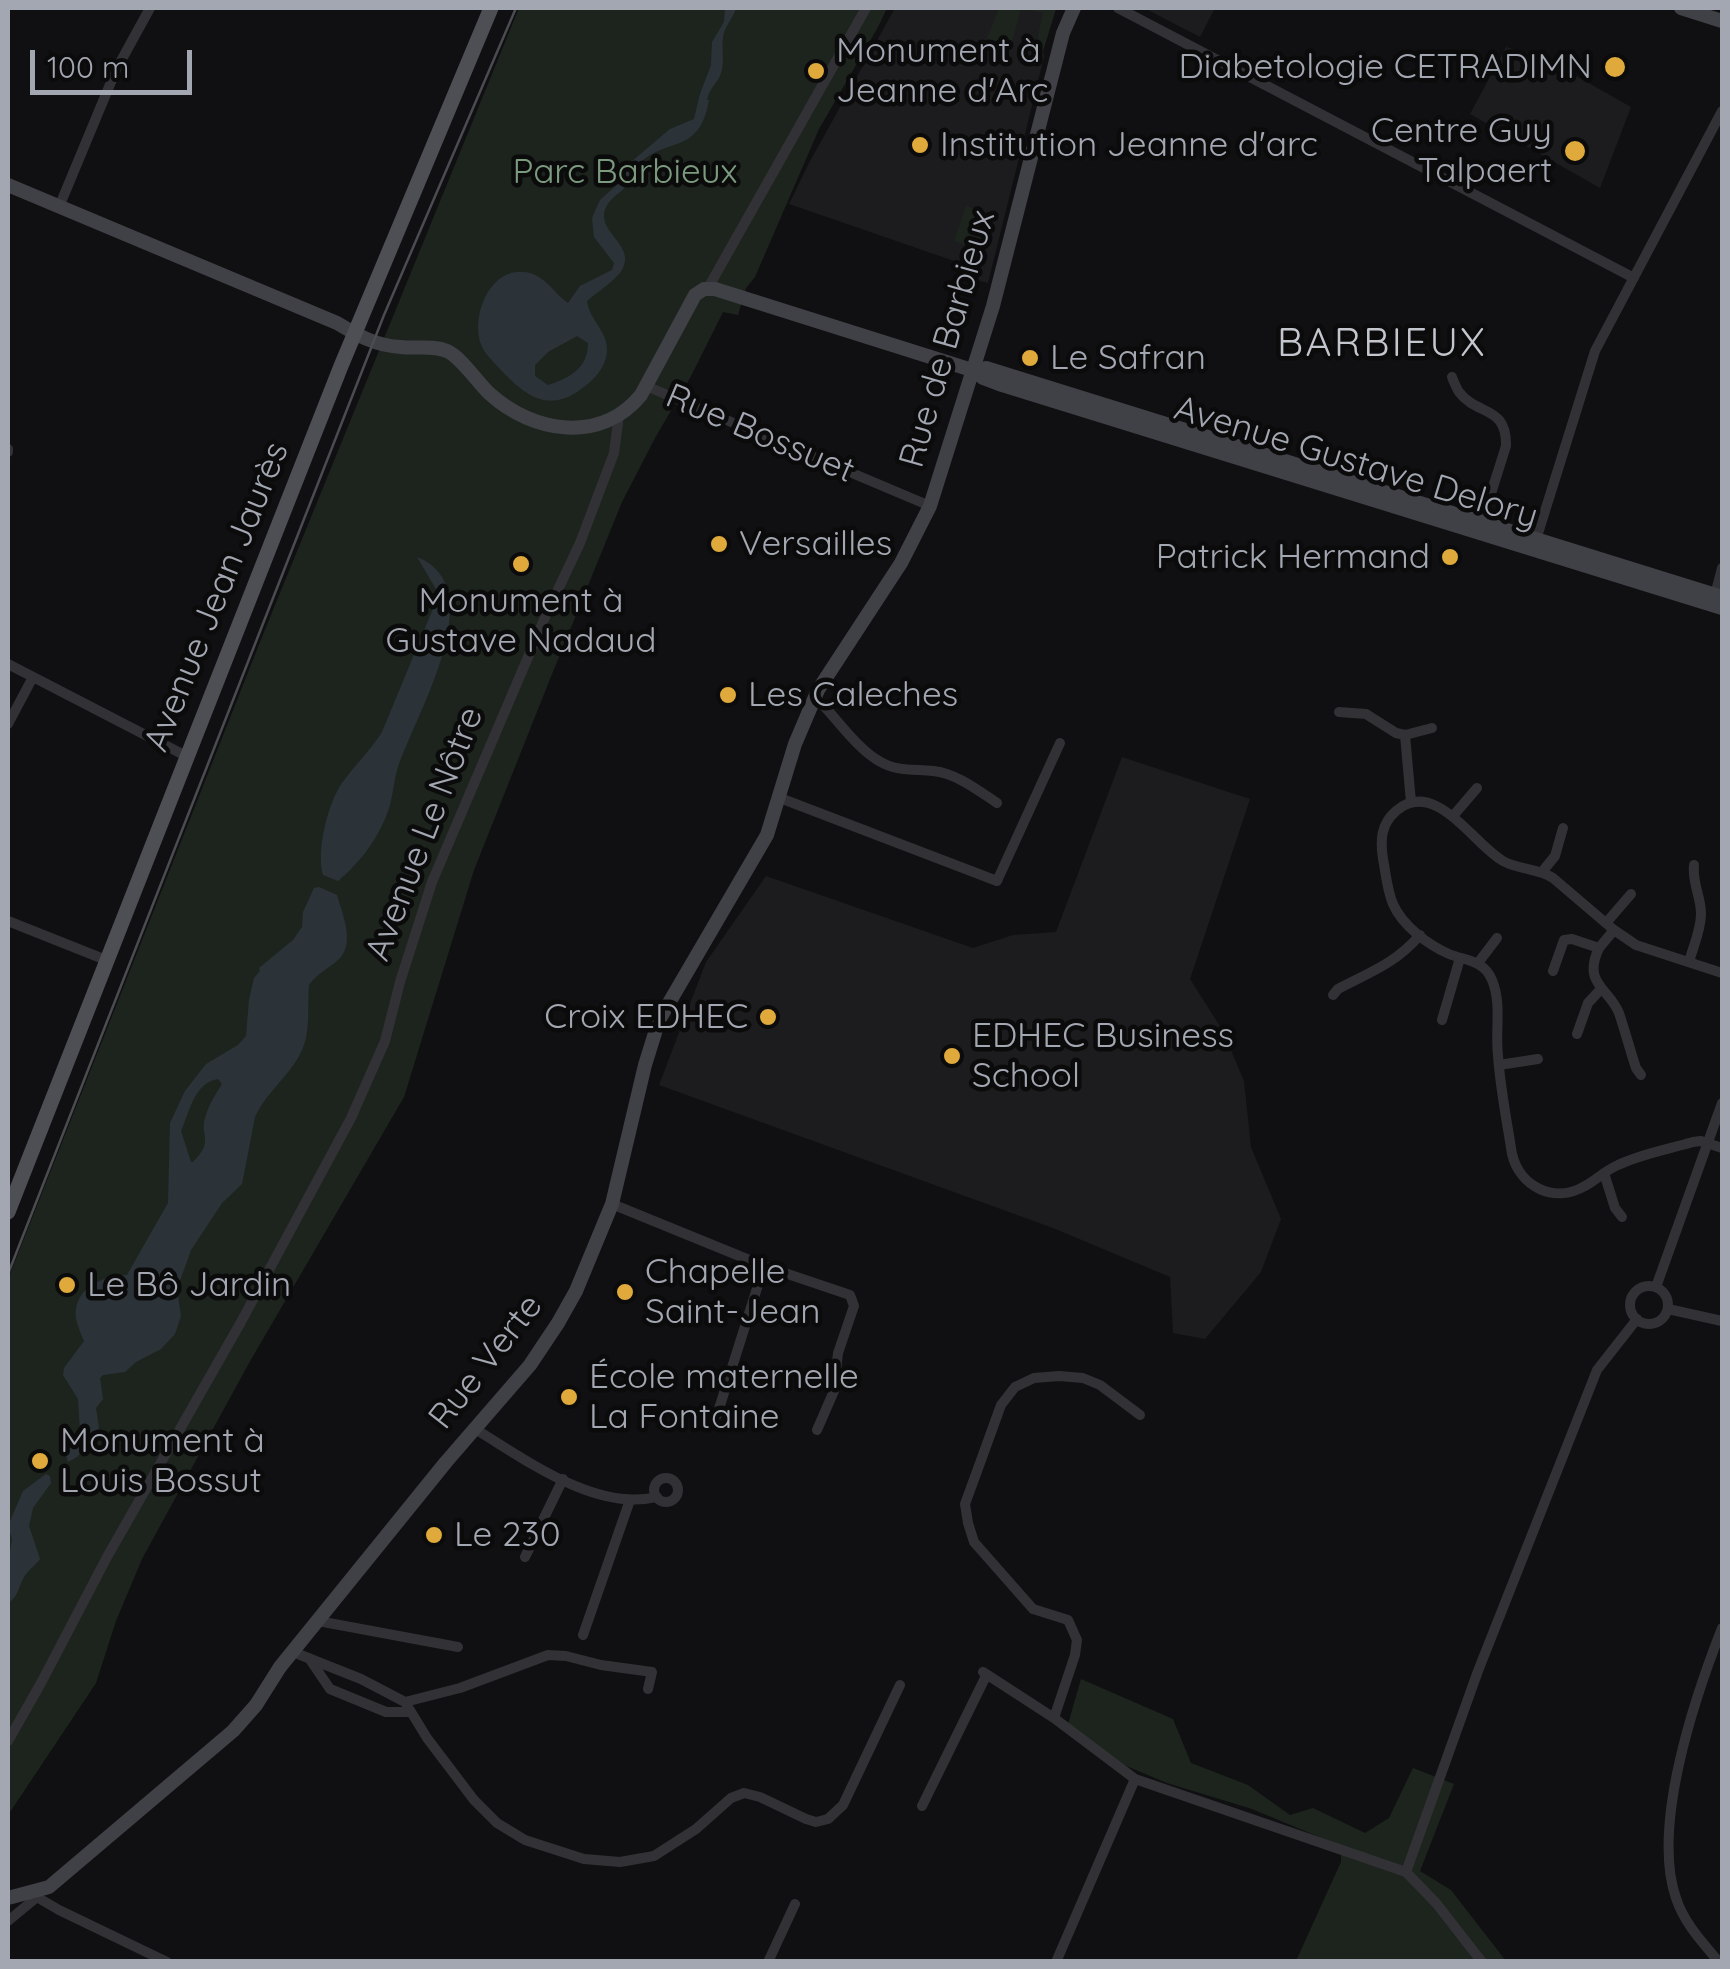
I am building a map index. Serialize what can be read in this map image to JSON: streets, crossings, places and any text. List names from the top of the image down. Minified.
{"streets":{"main road":["Rue de Barbieux","Avenue Gustave Delory","Avenue Jean Jaurès","Rue Verte"],"street":["Rue Bossuet","Avenue Le Nôtre"]},"crossings":[["Rue de Barbieux","Rue Bossuet"],["Rue de Barbieux","Avenue Gustave Delory"],["Rue de Barbieux","Rue Verte"]],"districts":["BARBIEUX"],"parks":["Parc Barbieux"],"places":["Diabetologie CETRADIMN","Monument à Jeanne d'Arc","Institution Jeanne d'arc","Centre Guy Talpaert","Le Safran","Versailles","Patrick Hermand","Monument à Gustave Nadaud","Les Caleches","Croix EDHEC","EDHEC Business School","Le Bô Jardin","Chapelle Saint-Jean","École maternelle La Fontaine","Monument à Louis Bossut","Le 230"],"scale_bar":"100 m"}
